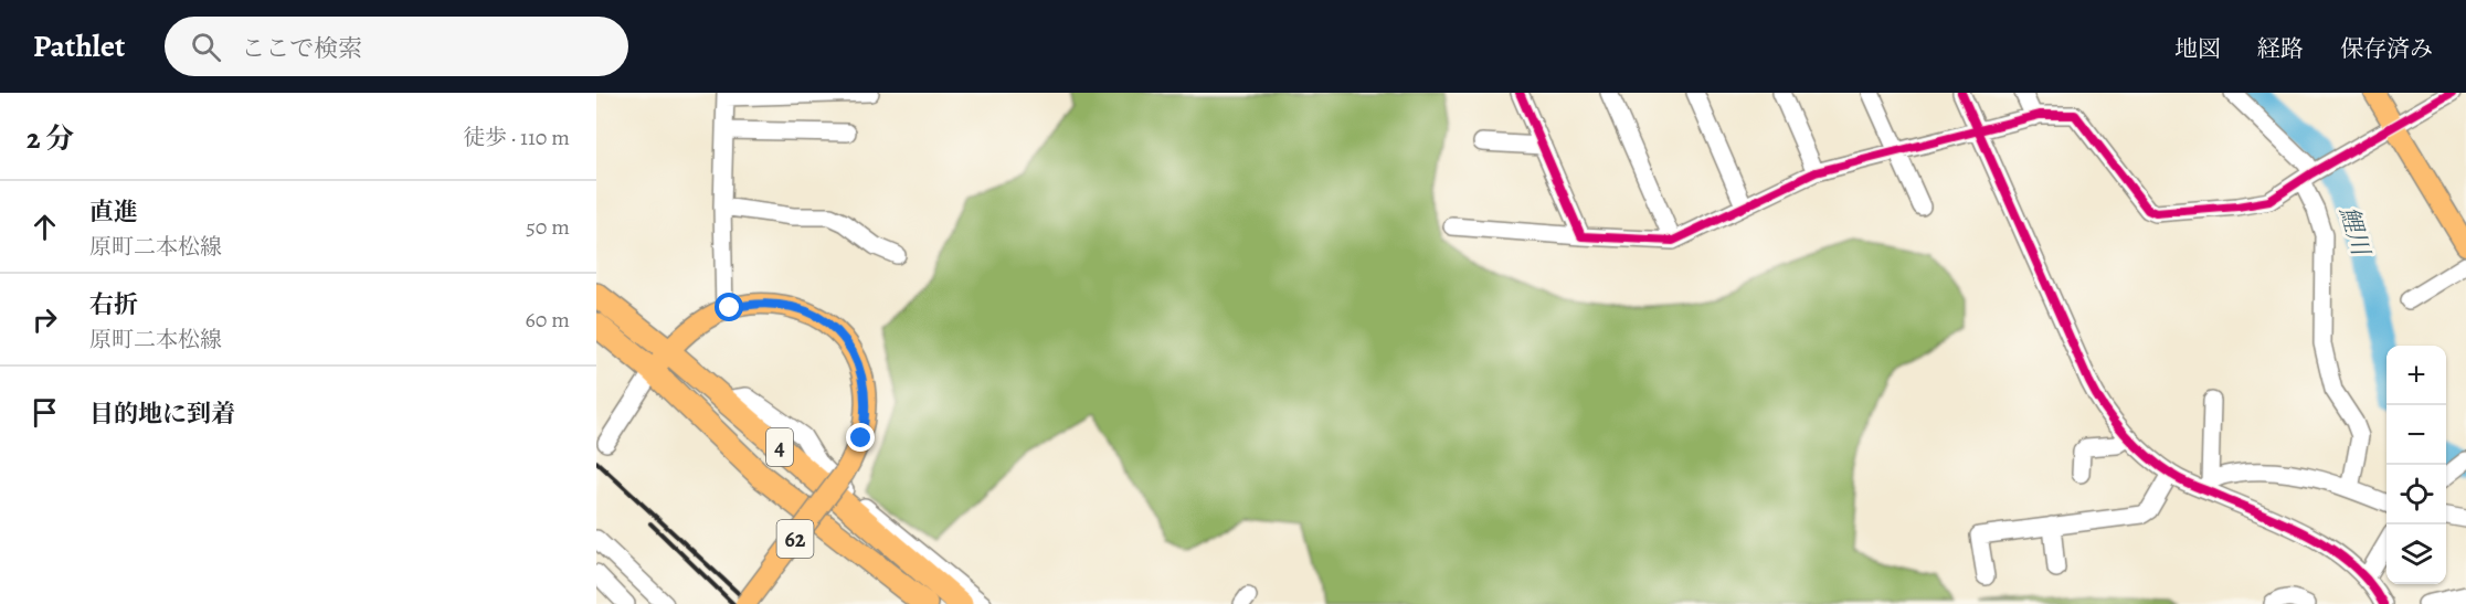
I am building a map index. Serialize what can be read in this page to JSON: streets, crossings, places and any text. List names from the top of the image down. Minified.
{"streets":{"highway":["4"],"main road":["62"]},"crossings":[["4","62"]],"water":["鯉川"],"page":{"header":"Pathlet","search":"ここで検索","nav":["地図","経路","保存済み"],"heading":["2 分","徒歩 · 110 m"],"list":[["直進","原町二本松線","50 m"],["右折","原町二本松線","60 m"],"目的地に到着"],"map_buttons":["+","−"]}}
